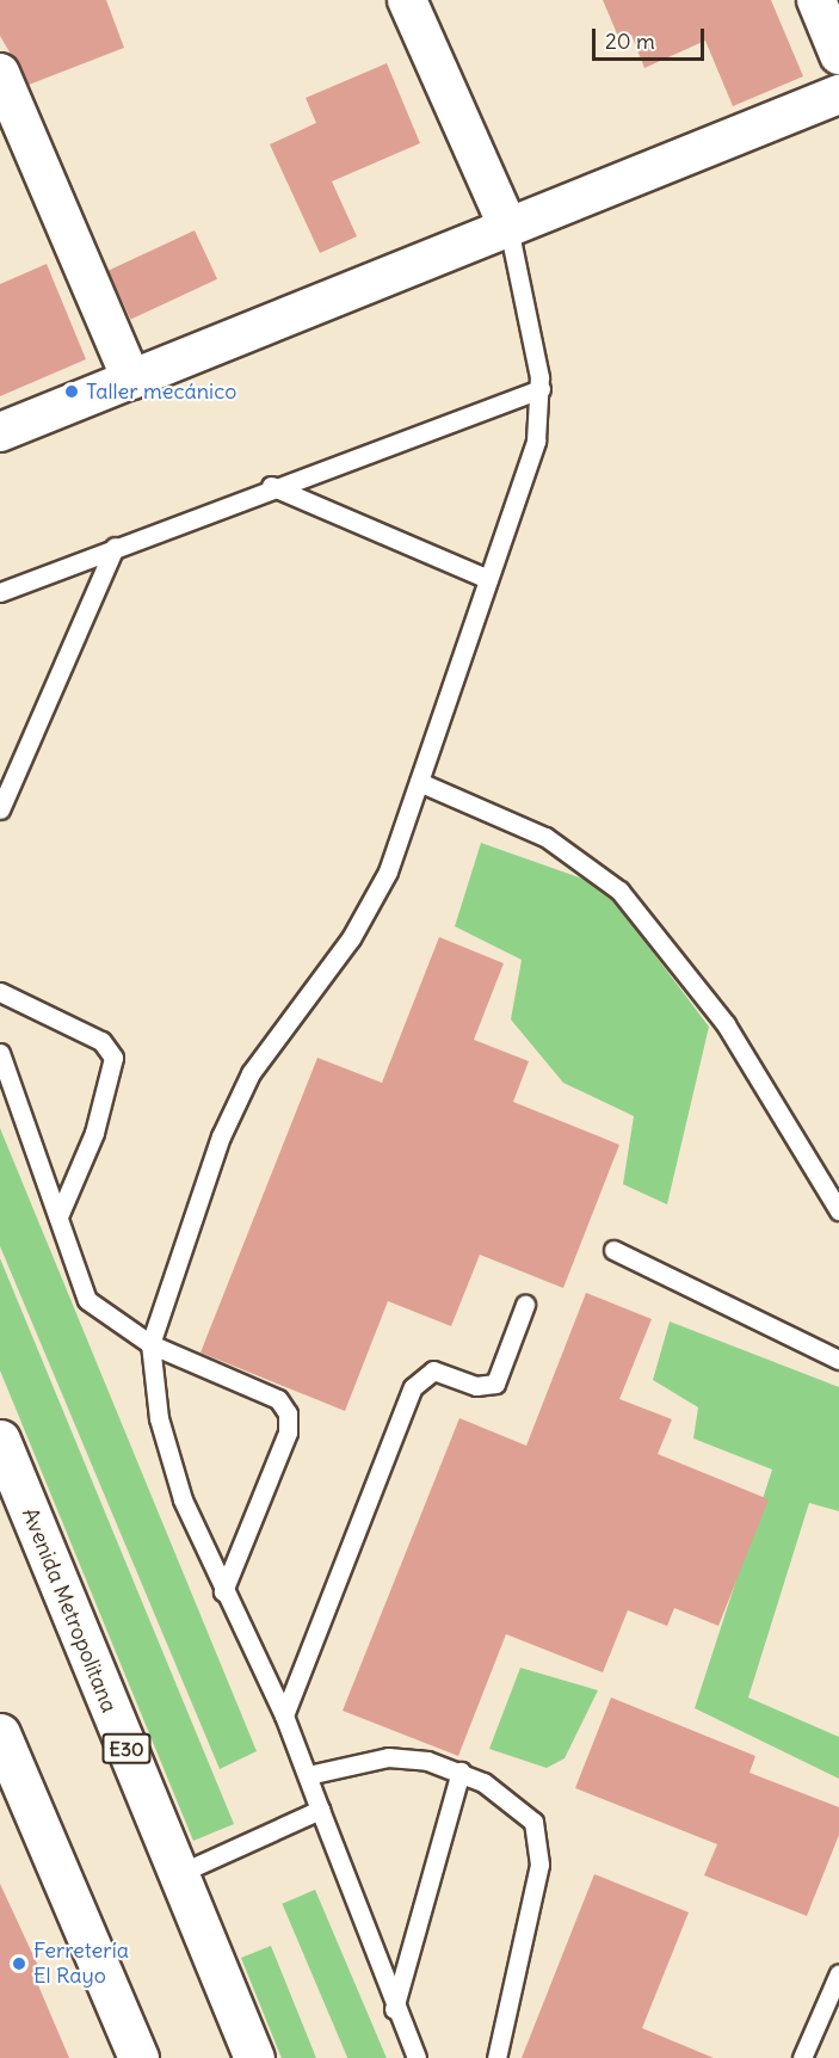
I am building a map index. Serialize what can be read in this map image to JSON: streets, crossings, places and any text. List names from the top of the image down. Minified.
{"streets":{"highway":["Avenida Metropolitana","E30"]},"places":["Taller mecánico","Ferretería El Rayo"],"scale_bar":"20 m"}
